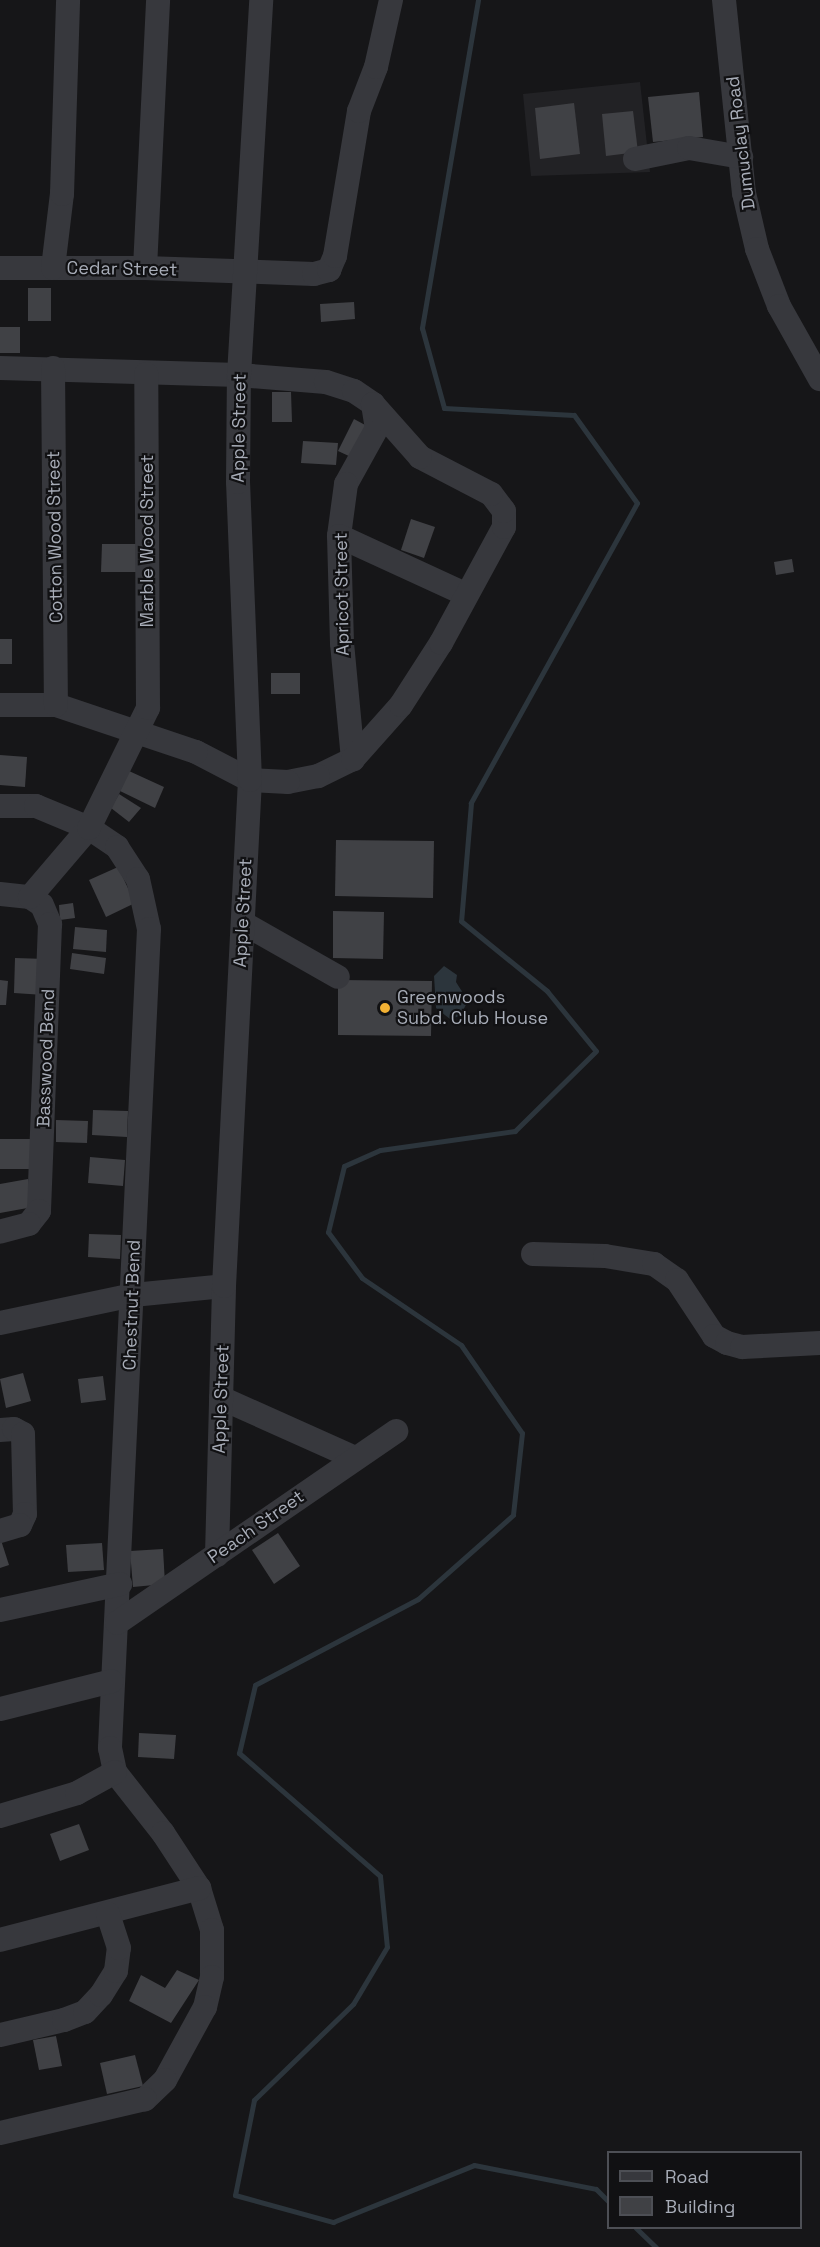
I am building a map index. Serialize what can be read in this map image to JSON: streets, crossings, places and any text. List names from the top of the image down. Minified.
{"streets":{"street":["Dumuclay Road","Cedar Street","Apple Street","Cotton Wood Street","Marble Wood Street","Apricot Street","Basswood Bend","Chestnut Bend","Peach Street"]},"crossings":[["Cedar Street","Apple Street"],["Apple Street","Peach Street"],["Chestnut Bend","Peach Street"]],"places":["Greenwoods Subd. Club House"],"legend":["Road","Building"]}
